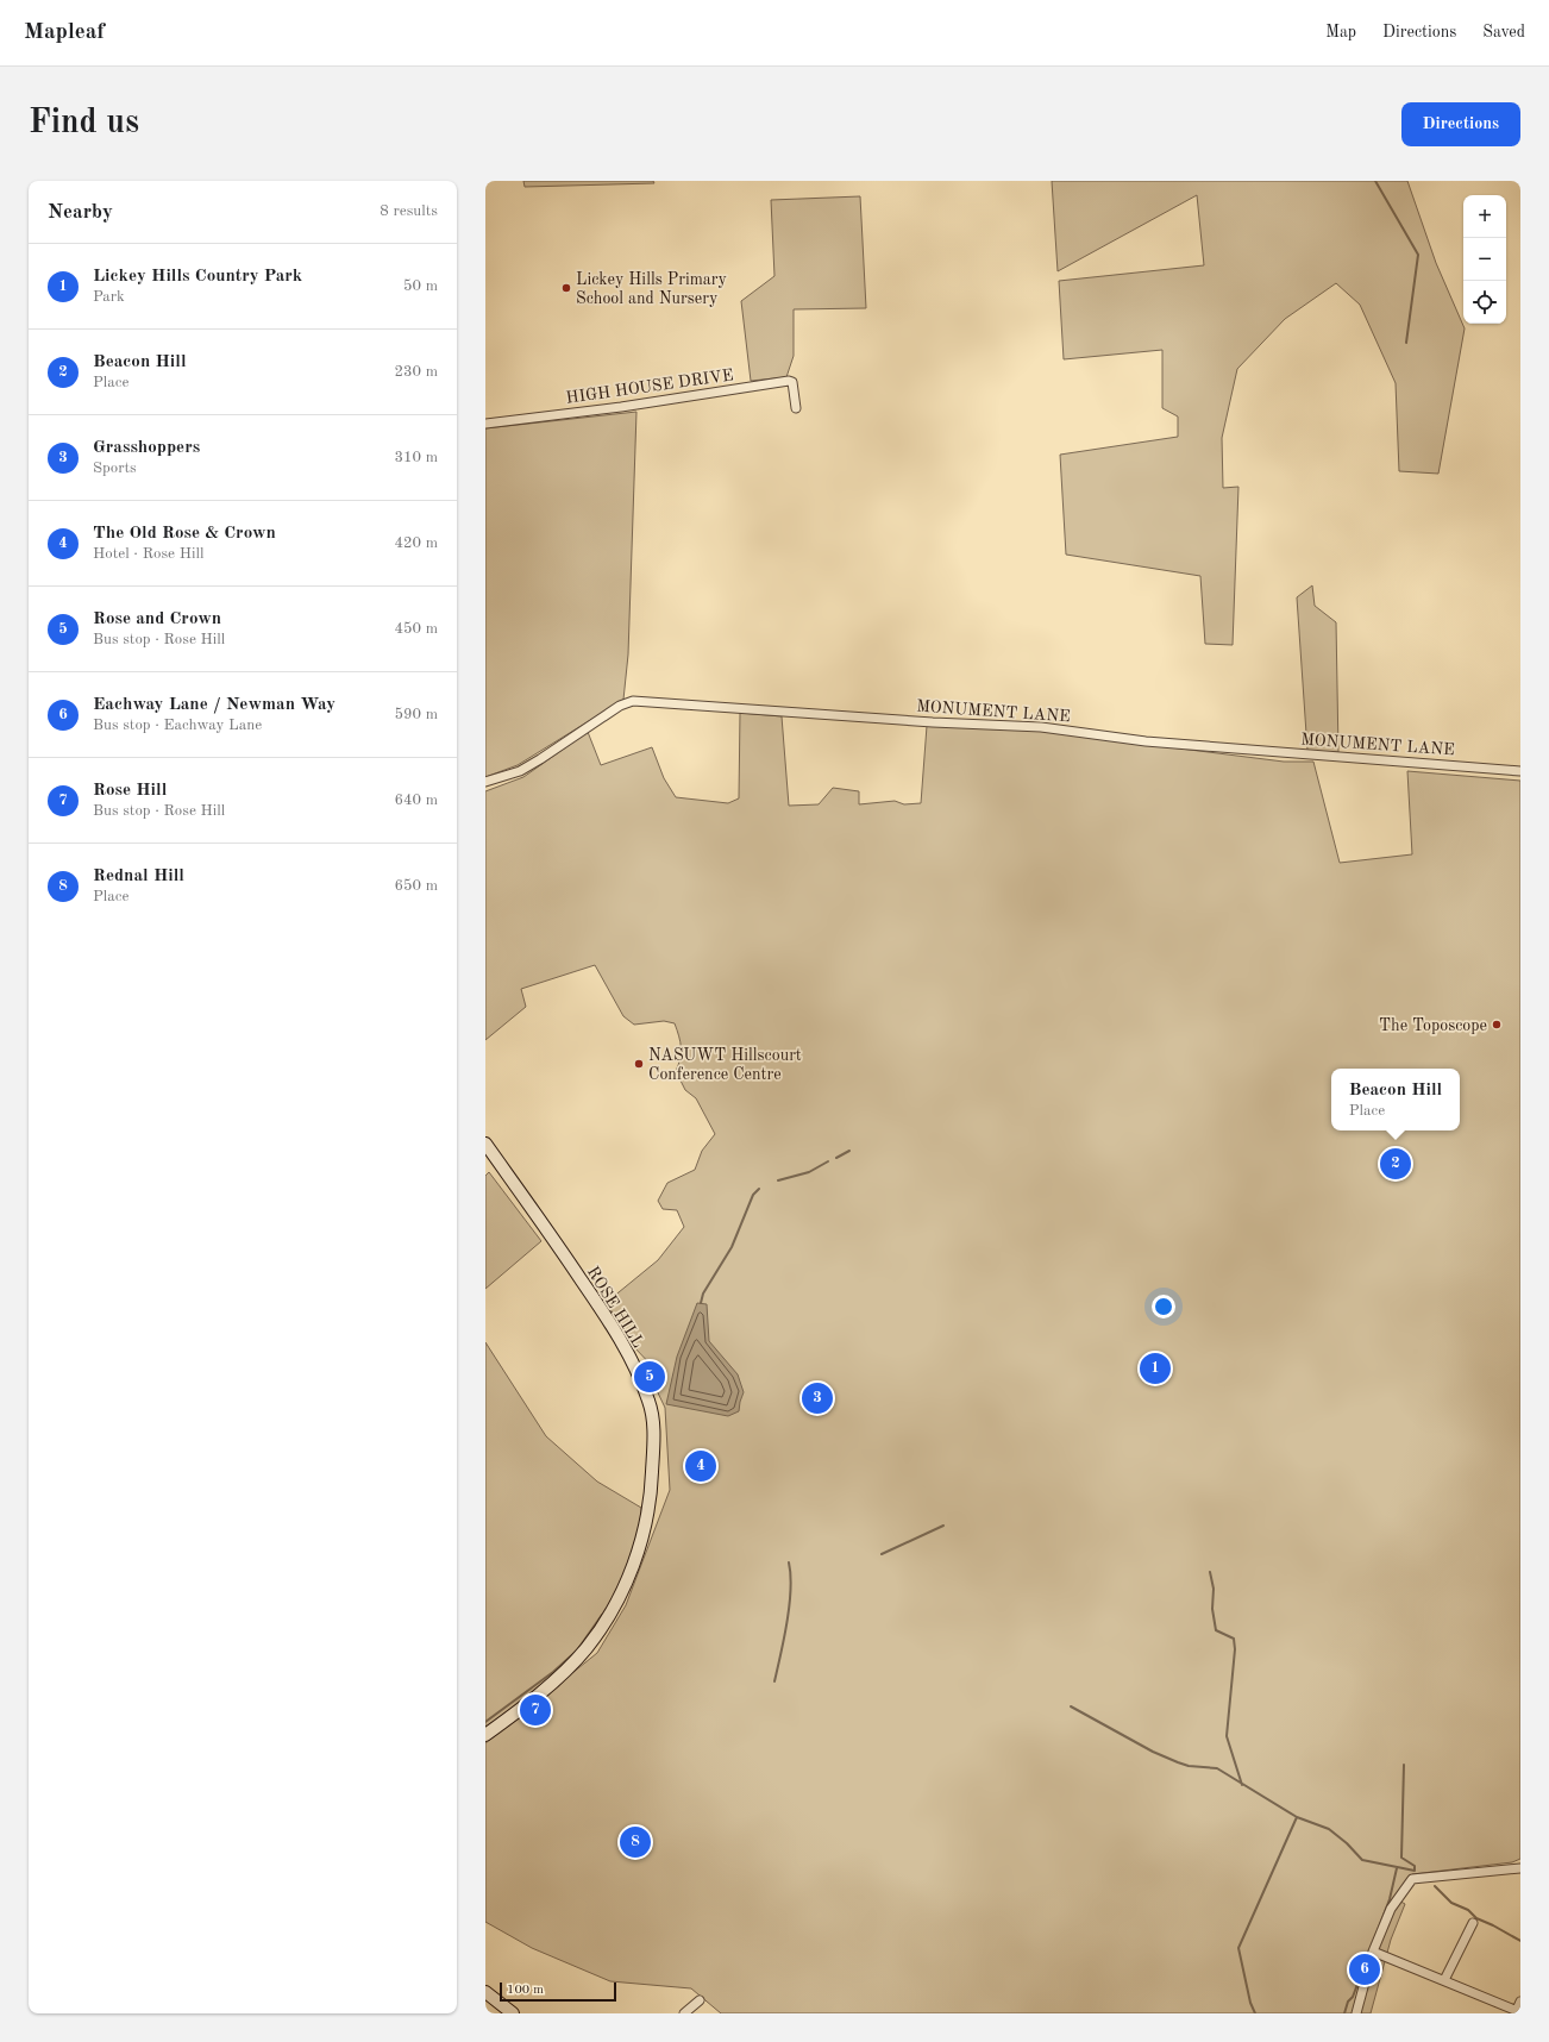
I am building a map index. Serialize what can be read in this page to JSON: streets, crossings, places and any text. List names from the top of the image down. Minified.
{"streets":{"main road":["ROSE HILL"],"street":["HIGH HOUSE DRIVE","MONUMENT LANE"]},"places":["Lickey Hills Primary School and Nursery","The Toposcope","NASUWT Hillscourt Conference Centre"],"scale_bar":"100 m","page":{"header":"Mapleaf","nav":["Map","Directions","Saved"],"buttons":"Directions","title":"Find us","heading":["Nearby","8 results"],"map_buttons":["+","−"],"list":[{"mark":"1","name":"Lickey Hills Country Park","note":"Park","value":"50 m"},{"mark":"2","name":"Beacon Hill","note":"Place","value":"230 m"},{"mark":"3","name":"Grasshoppers","note":"Sports","value":"310 m"},{"mark":"4","name":"The Old Rose & Crown","note":"Hotel · Rose Hill","value":"420 m"},{"mark":"5","name":"Rose and Crown","note":"Bus stop · Rose Hill","value":"450 m"},{"mark":"6","name":"Eachway Lane / Newman Way","note":"Bus stop · Eachway Lane","value":"590 m"},{"mark":"7","name":"Rose Hill","note":"Bus stop · Rose Hill","value":"640 m"},{"mark":"8","name":"Rednal Hill","note":"Place","value":"650 m"}],"popup":["Beacon Hill","Place"],"pins":["2","1","5","3","4","7","8","6"],"scale":"100 m"}}
